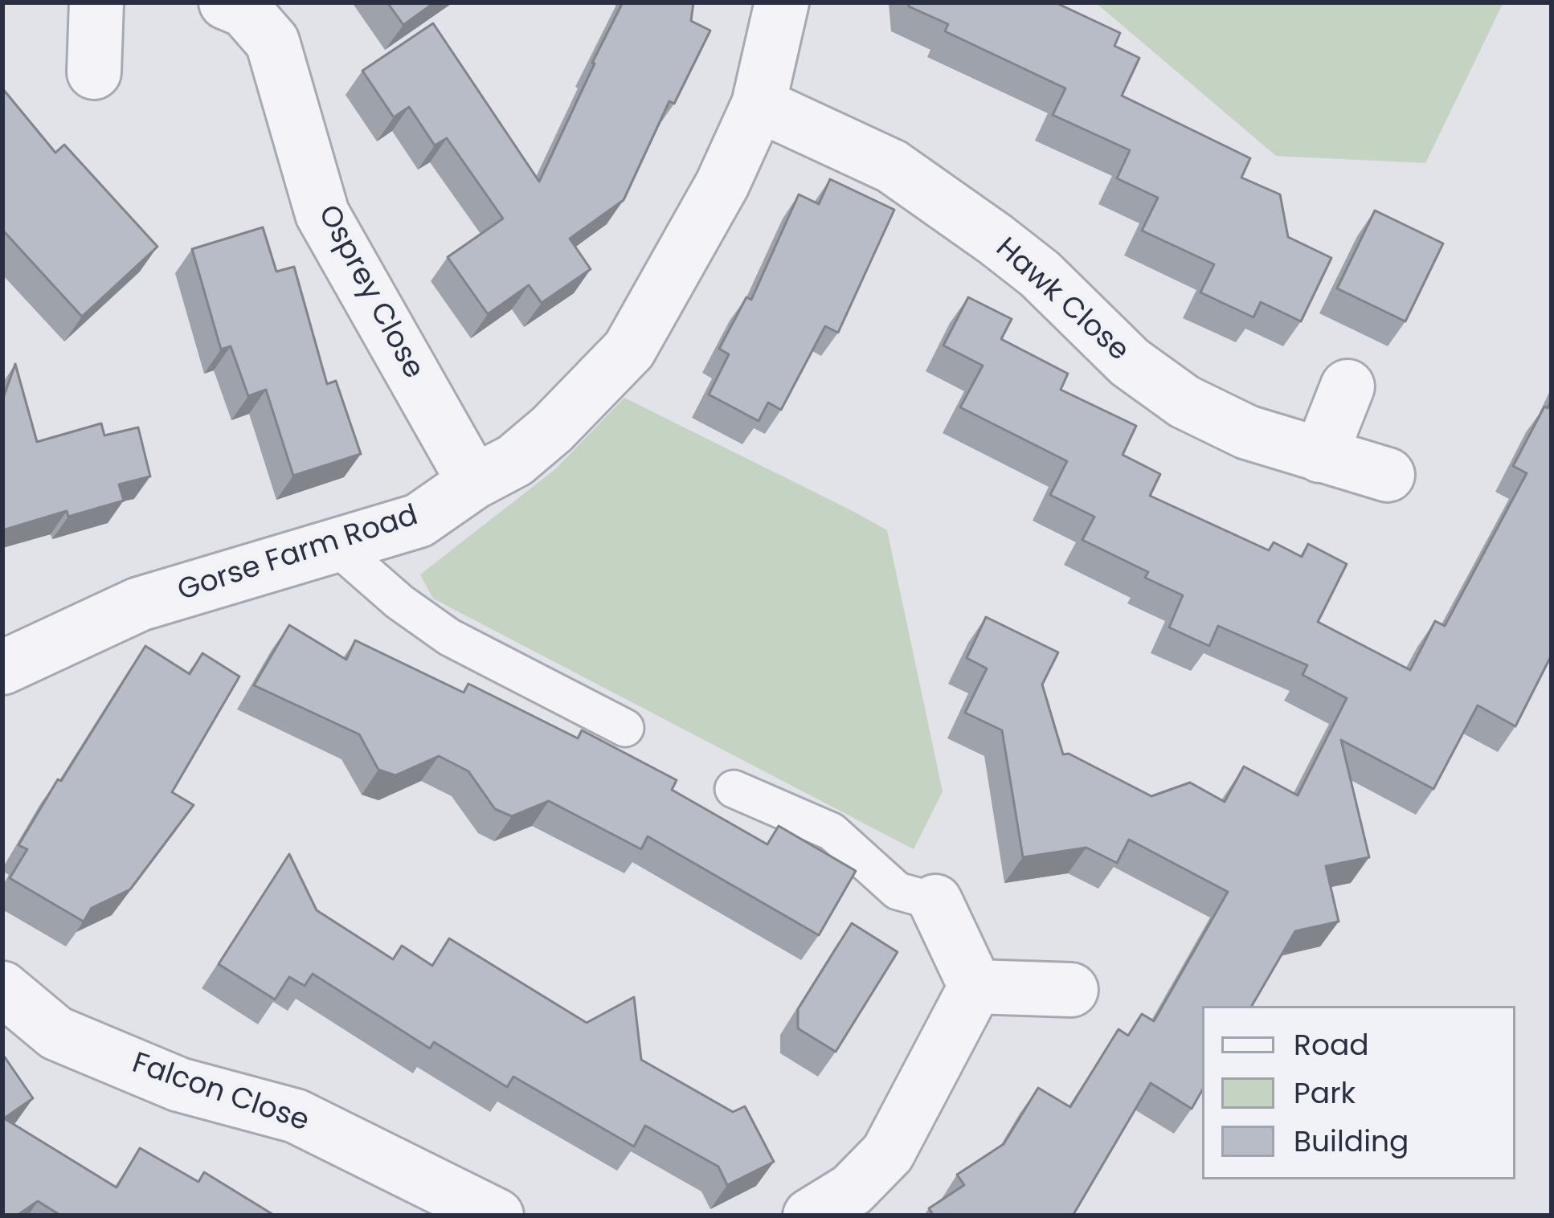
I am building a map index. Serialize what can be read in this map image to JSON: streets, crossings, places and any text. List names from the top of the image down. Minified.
{"streets":{"street":["Osprey Close","Hawk Close","Gorse Farm Road","Falcon Close"]},"crossings":[["Osprey Close","Gorse Farm Road"],["Hawk Close","Gorse Farm Road"]],"legend":["Road","Park","Building"]}
